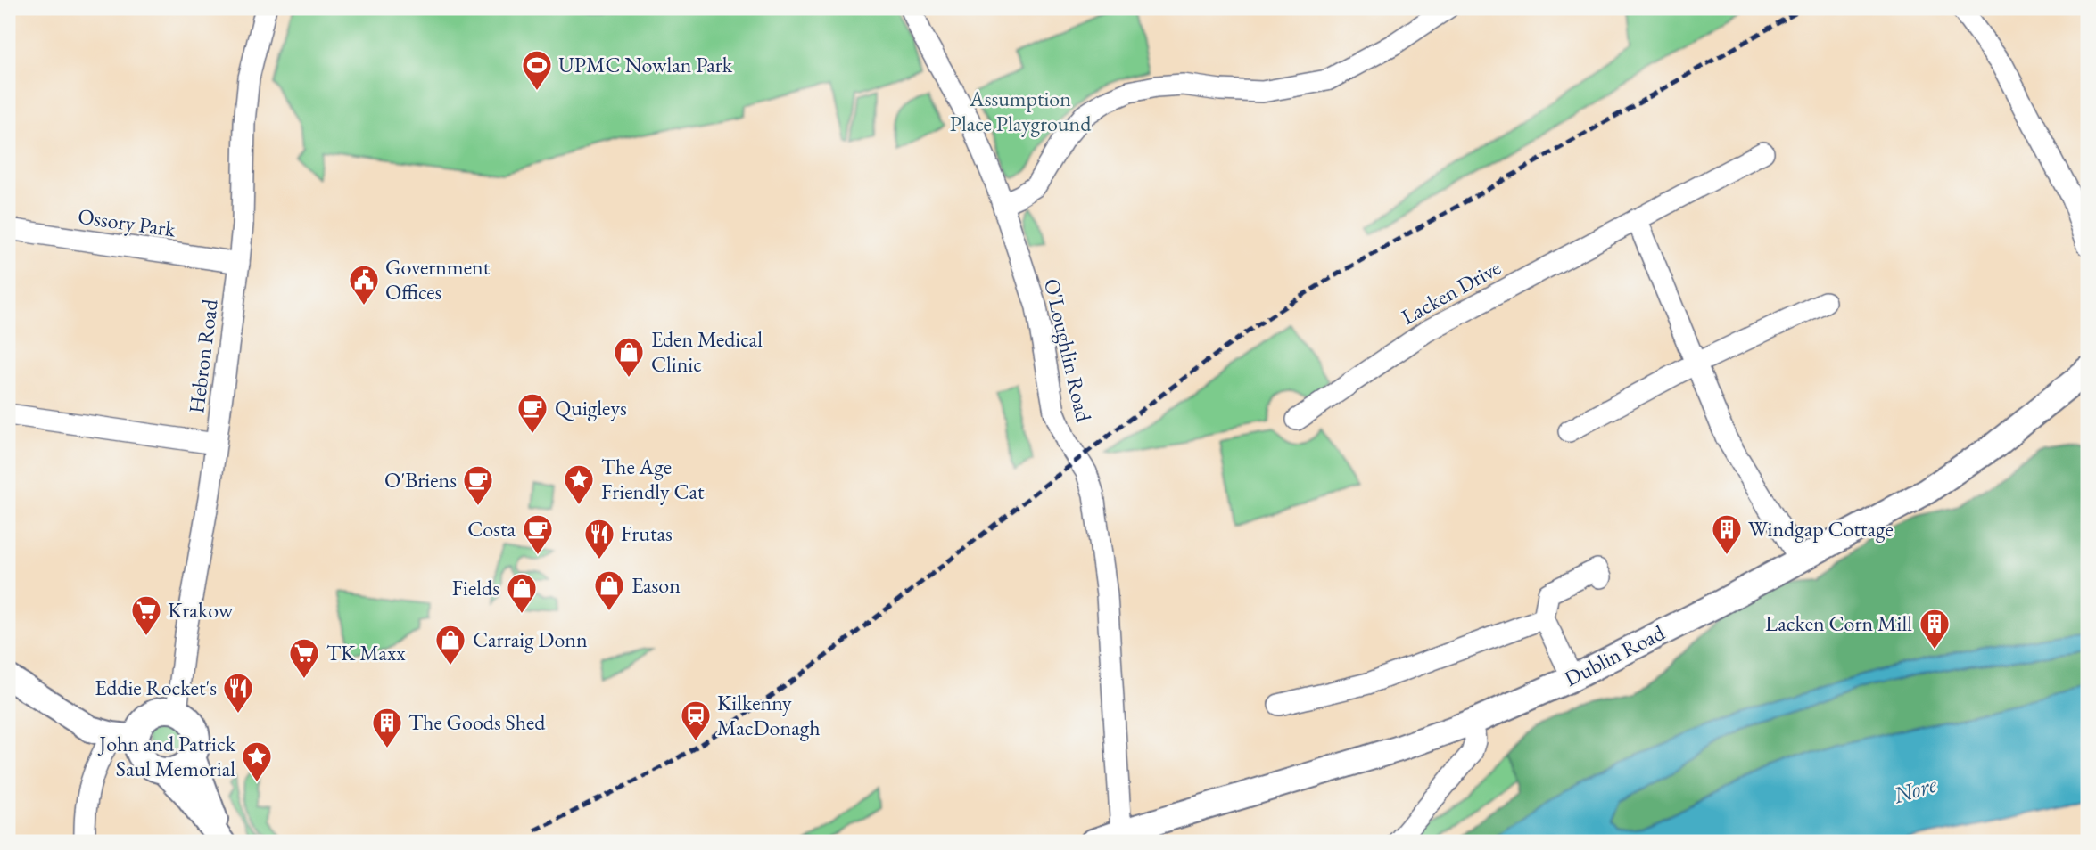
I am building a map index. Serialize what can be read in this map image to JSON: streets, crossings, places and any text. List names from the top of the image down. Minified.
{"streets":{"main road":["Dublin Road"],"street":["Ossory Park","Lacken Drive","O'Loughlin Road","Hebron Road"]},"crossings":[["Ossory Park","Hebron Road"],["O'Loughlin Road","Dublin Road"]],"water":["Nore"],"parks":["Assumption Place Playground"],"places":{"sports":["UPMC Nowlan Park"],"public building":["Government Offices"],"shop":["Eden Medical Clinic","Eason","Fields","Carraig Donn"],"cafe":["Quigleys","O'Briens","Costa"],"place":["The Age Friendly Cat","John and Patrick Saul Memorial"],"building":["Windgap Cottage","Lacken Corn Mill","The Goods Shed"],"restaurant":["Frutas","Eddie Rocket's"],"supermarket":["Krakow","TK Maxx"],"station":["Kilkenny MacDonagh"]}}
